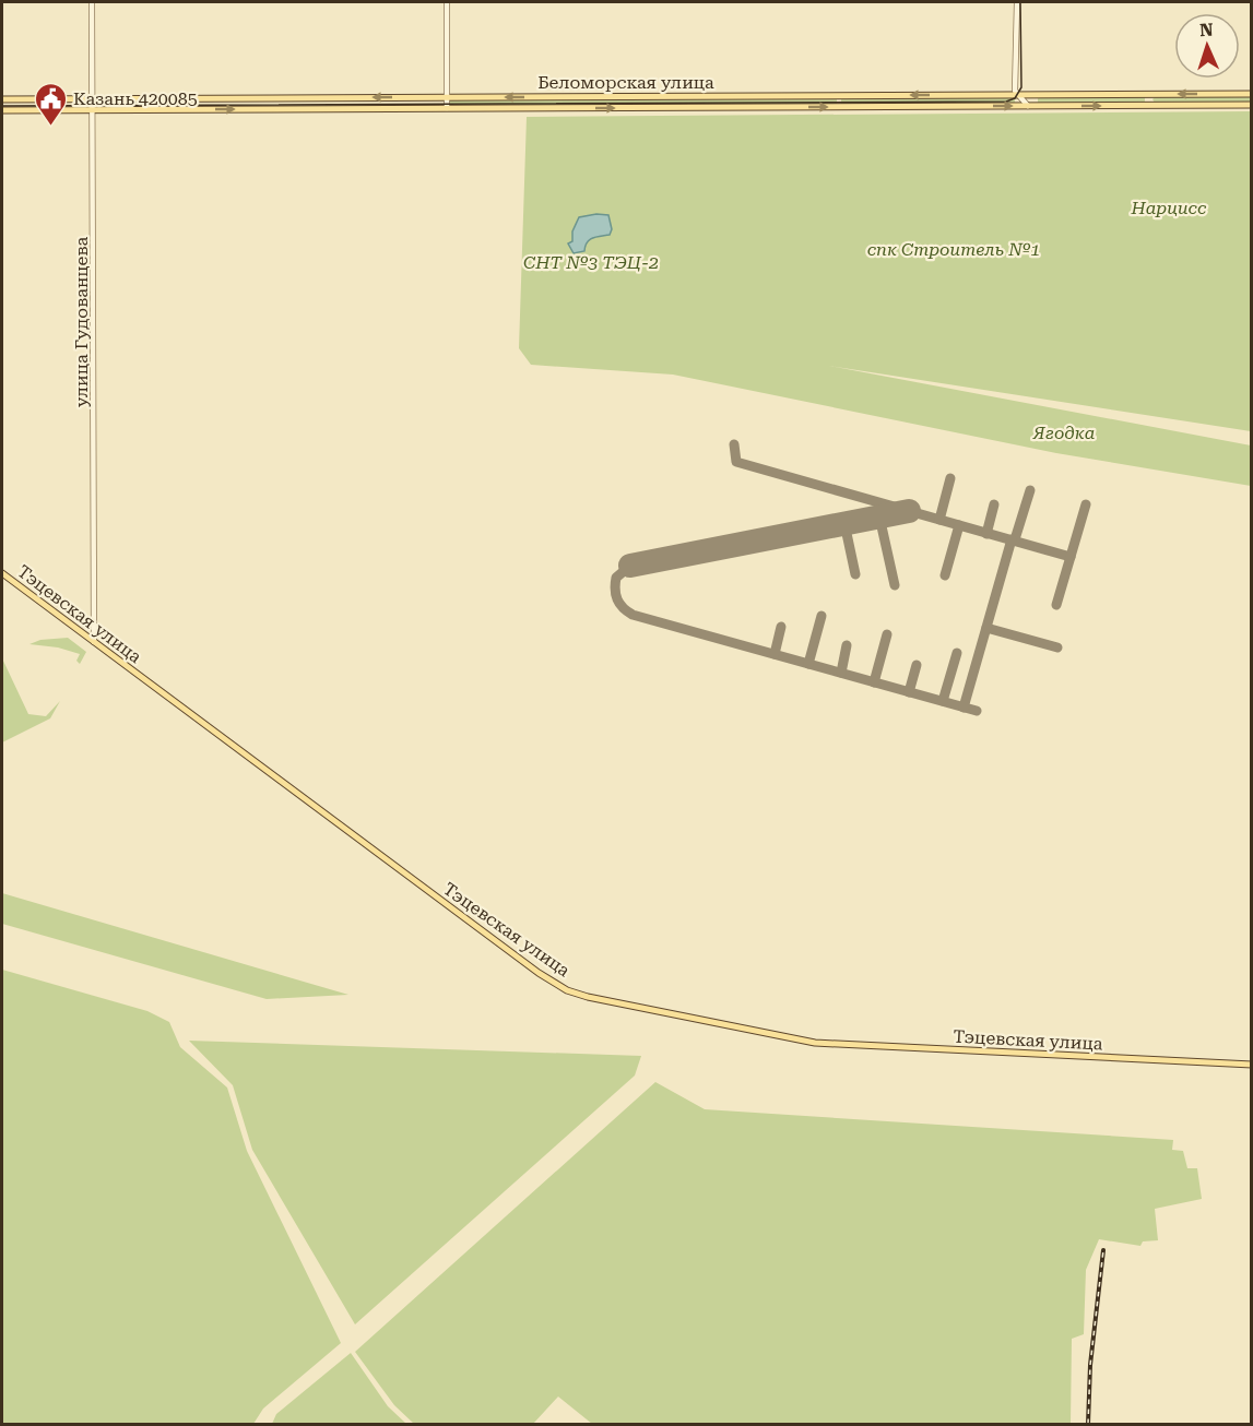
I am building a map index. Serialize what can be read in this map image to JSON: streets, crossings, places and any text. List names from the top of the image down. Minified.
{"streets":{"main road":["Беломорская улица","Тэцевская улица"],"street":["улица Гудованцева"]},"crossings":[["Беломорская улица","улица Гудованцева"],["улица Гудованцева","Тэцевская улица"]],"parks":["Нарцисс","спк Строитель №1","СНТ №3 ТЭЦ-2","Ягодка"],"places":{"public building":["Казань 420085"]},"north":"top"}
